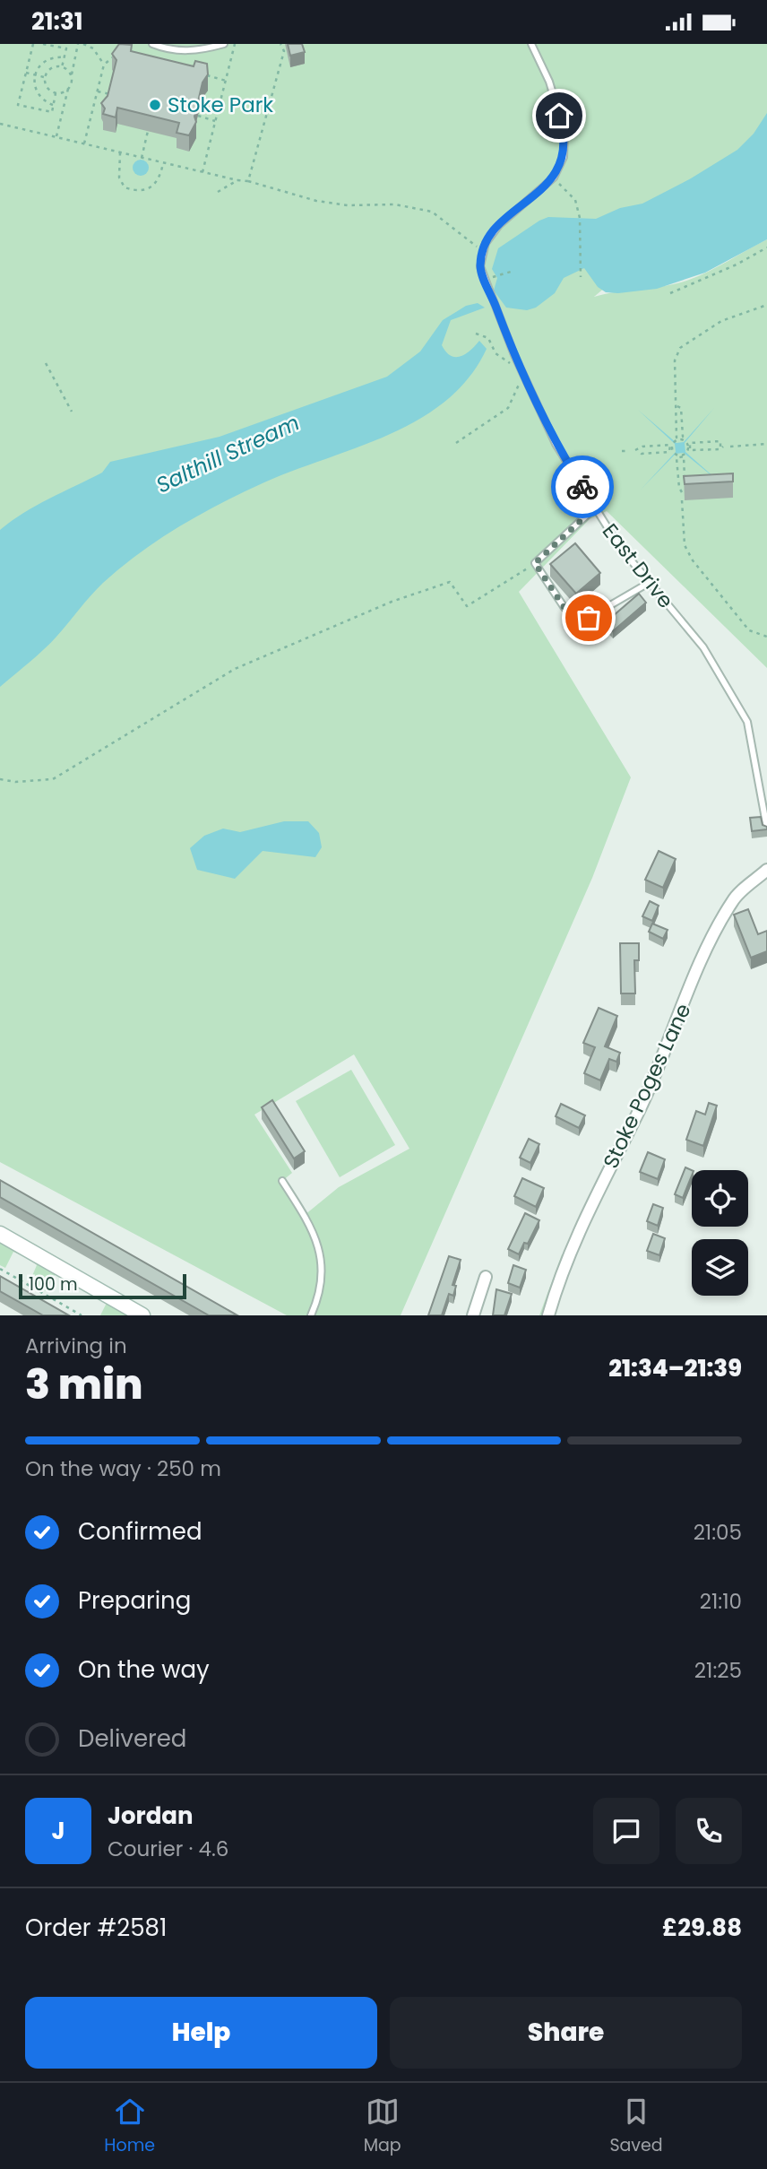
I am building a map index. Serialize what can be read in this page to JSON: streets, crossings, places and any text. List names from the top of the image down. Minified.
{"streets":{"street":["Stoke Poges Lane"],"lane":["East Drive"]},"water":["Salthill Stream"],"places":["Stoke Park"],"scale_bar":"100 m","page":{"status":"21:31","scale":"100 m","heading":["3 min","Arriving in","21:34–21:39"],"panel":["Jordan","Courier · 4.6","Order #2581","£29.88"],"bar":"On the way · 250 m","list":[["Confirmed","21:05"],["Preparing","21:10"],["On the way","21:25"],"Delivered"],"round":"J","buttons":["Help","Share"],"tabs":["Home","Map","Saved"]}}
